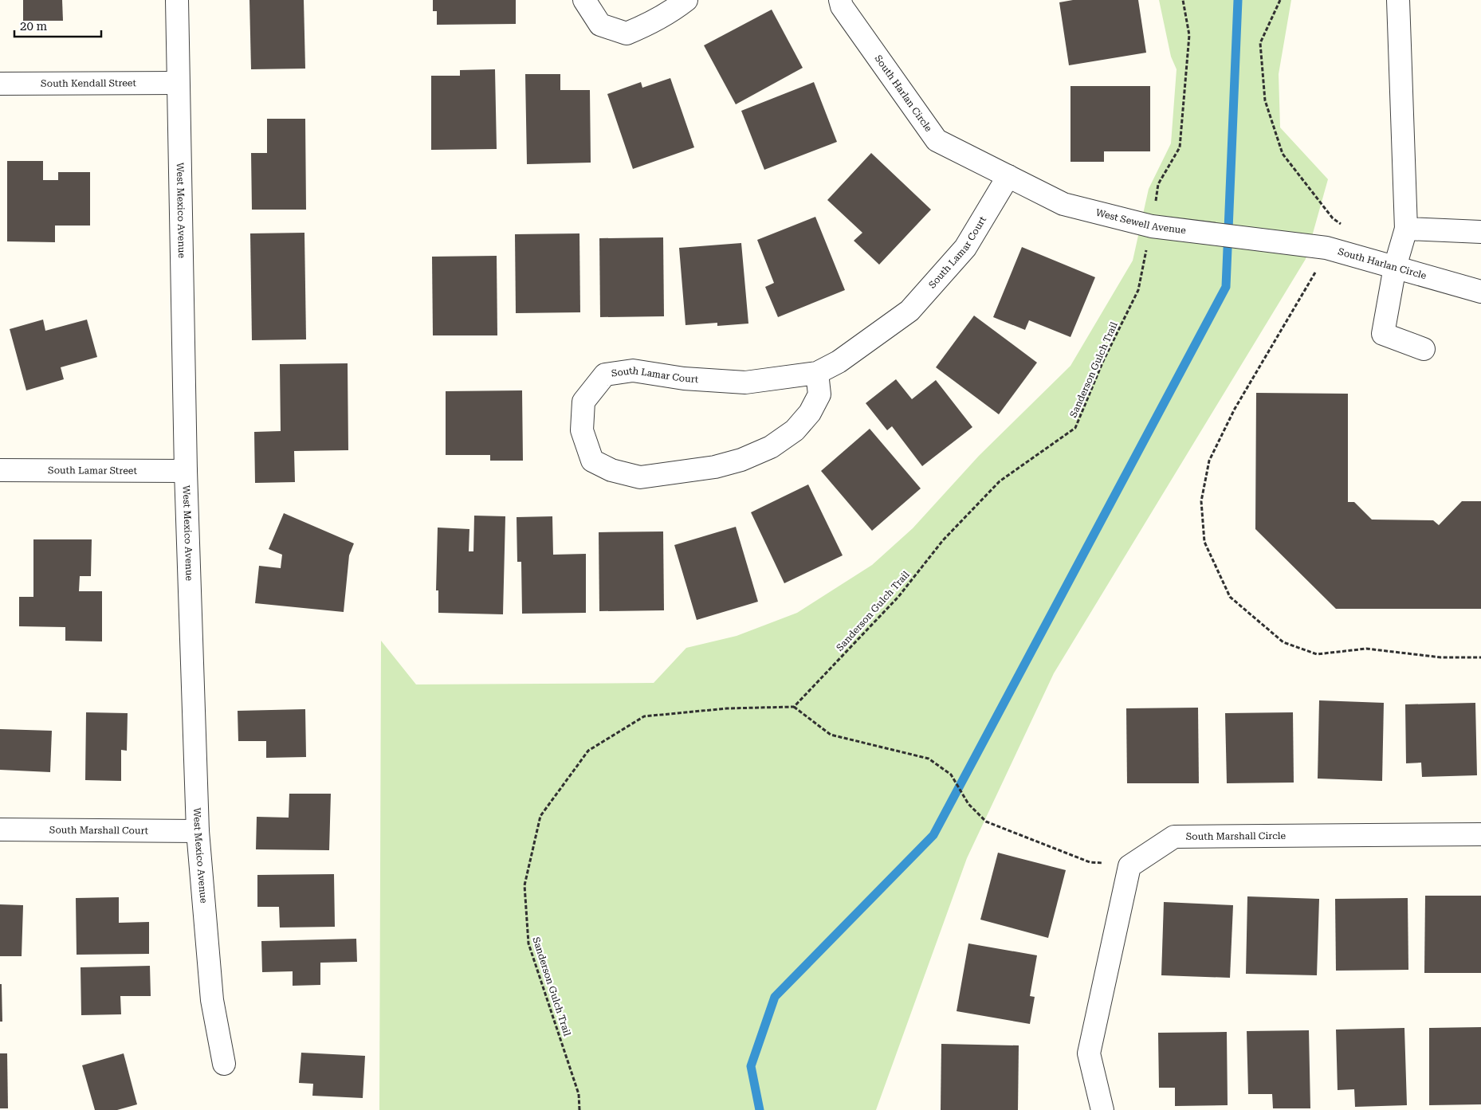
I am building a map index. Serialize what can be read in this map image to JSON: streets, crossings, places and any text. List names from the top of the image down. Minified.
{"streets":{"street":["South Kendall Street","South Harlan Circle","West Mexico Avenue","West Sewell Avenue","South Lamar Court","South Lamar Street","South Marshall Court","South Marshall Circle"],"path":["Sanderson Gulch Trail"]},"crossings":[["South Kendall Street","West Mexico Avenue"],["South Harlan Circle","West Sewell Avenue"],["South Harlan Circle","South Lamar Court"],["West Mexico Avenue","South Lamar Street"],["West Mexico Avenue","South Marshall Court"],["West Sewell Avenue","South Lamar Court"],["West Sewell Avenue","Sanderson Gulch Trail"]],"scale_bar":"20 m"}
